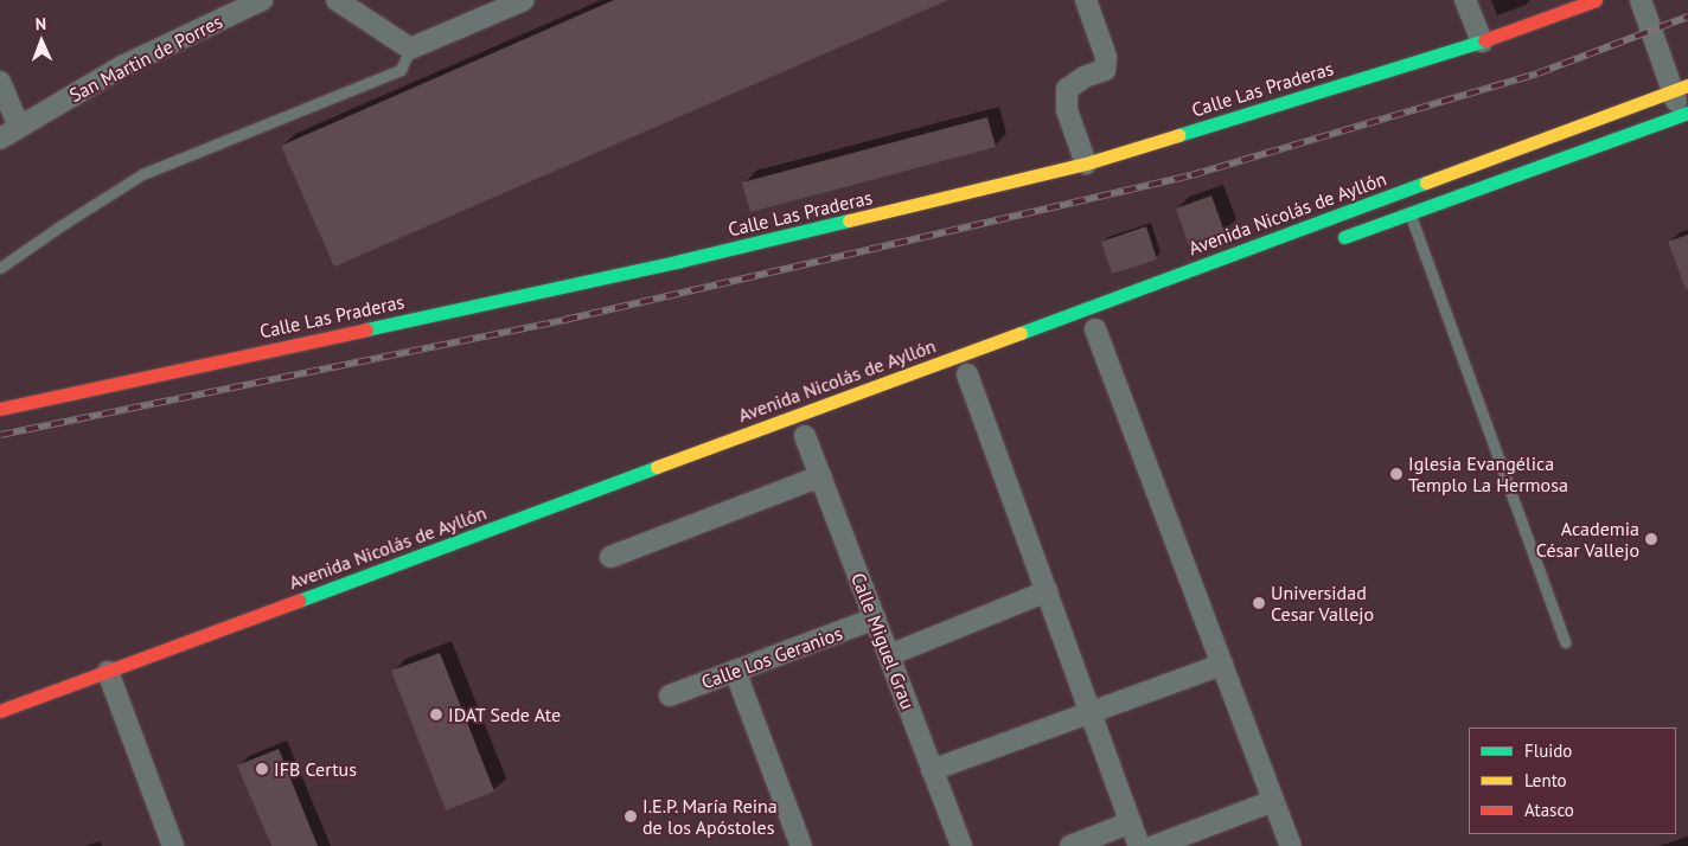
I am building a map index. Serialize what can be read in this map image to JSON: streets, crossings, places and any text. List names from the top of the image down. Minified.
{"streets":{"main road":["Calle Las Praderas","Avenida Nicolás de Ayllón"],"street":["San Martin de Porres","Calle Miguel Grau","Calle Los Geranios"]},"crossings":[["Calle Miguel Grau","Calle Los Geranios"]],"places":["Iglesia Evangélica Templo La Hermosa","Academia César Vallejo","Universidad Cesar Vallejo","IDAT Sede Ate","IFB Certus","I.E.P. María Reina de los Apóstoles"],"legend":["Fluido","Lento","Atasco"],"north":"top"}
